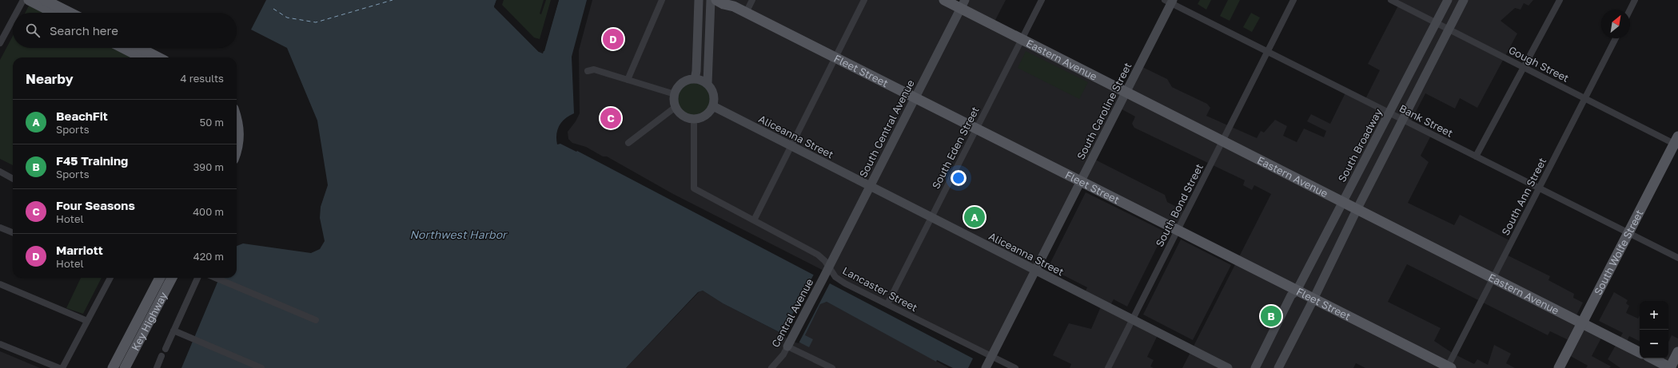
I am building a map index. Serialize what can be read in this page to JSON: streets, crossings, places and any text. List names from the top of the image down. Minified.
{"streets":{"main road":["Eastern Avenue","Fleet Street","South Caroline Street","South Central Avenue","Aliceanna Street","South Broadway","South Wolfe Street","Central Avenue","Key Highway"],"street":["Gough Street","Bank Street","South Eden Street","South Ann Street","South Bond Street","Lancaster Street"]},"crossings":[["Eastern Avenue","South Caroline Street"],["Eastern Avenue","South Central Avenue"],["Eastern Avenue","South Broadway"],["Eastern Avenue","South Eden Street"],["Eastern Avenue","South Ann Street"],["Eastern Avenue","South Bond Street"],["Eastern Avenue","South Wolfe Street"],["Gough Street","South Broadway"],["Gough Street","South Ann Street"],["Gough Street","South Wolfe Street"],["Fleet Street","South Caroline Street"],["Fleet Street","South Central Avenue"],["Fleet Street","South Broadway"],["Fleet Street","South Eden Street"],["Fleet Street","South Ann Street"],["Fleet Street","South Bond Street"],["South Caroline Street","Bank Street"],["South Caroline Street","Aliceanna Street"],["South Caroline Street","Lancaster Street"],["Bank Street","South Broadway"],["Bank Street","South Ann Street"],["Bank Street","South Bond Street"],["Bank Street","South Wolfe Street"],["South Central Avenue","Aliceanna Street"],["South Central Avenue","Lancaster Street"],["South Central Avenue","Central Avenue"],["Aliceanna Street","South Eden Street"],["Aliceanna Street","South Bond Street"],["Aliceanna Street","Lancaster Street"],["South Eden Street","Lancaster Street"],["Lancaster Street","Central Avenue"]],"water":["Northwest Harbor"],"north":"top right","page":{"search":"Search here","pins":["D","C","A","B"],"heading":["Nearby","4 results"],"list":[{"mark":"A","name":"BeachFit","note":"Sports","value":"50 m"},{"mark":"B","name":"F45 Training","note":"Sports","value":"390 m"},{"mark":"C","name":"Four Seasons","note":"Hotel","value":"400 m"},{"mark":"D","name":"Marriott","note":"Hotel","value":"420 m"}],"map_buttons":["+","−"]}}
